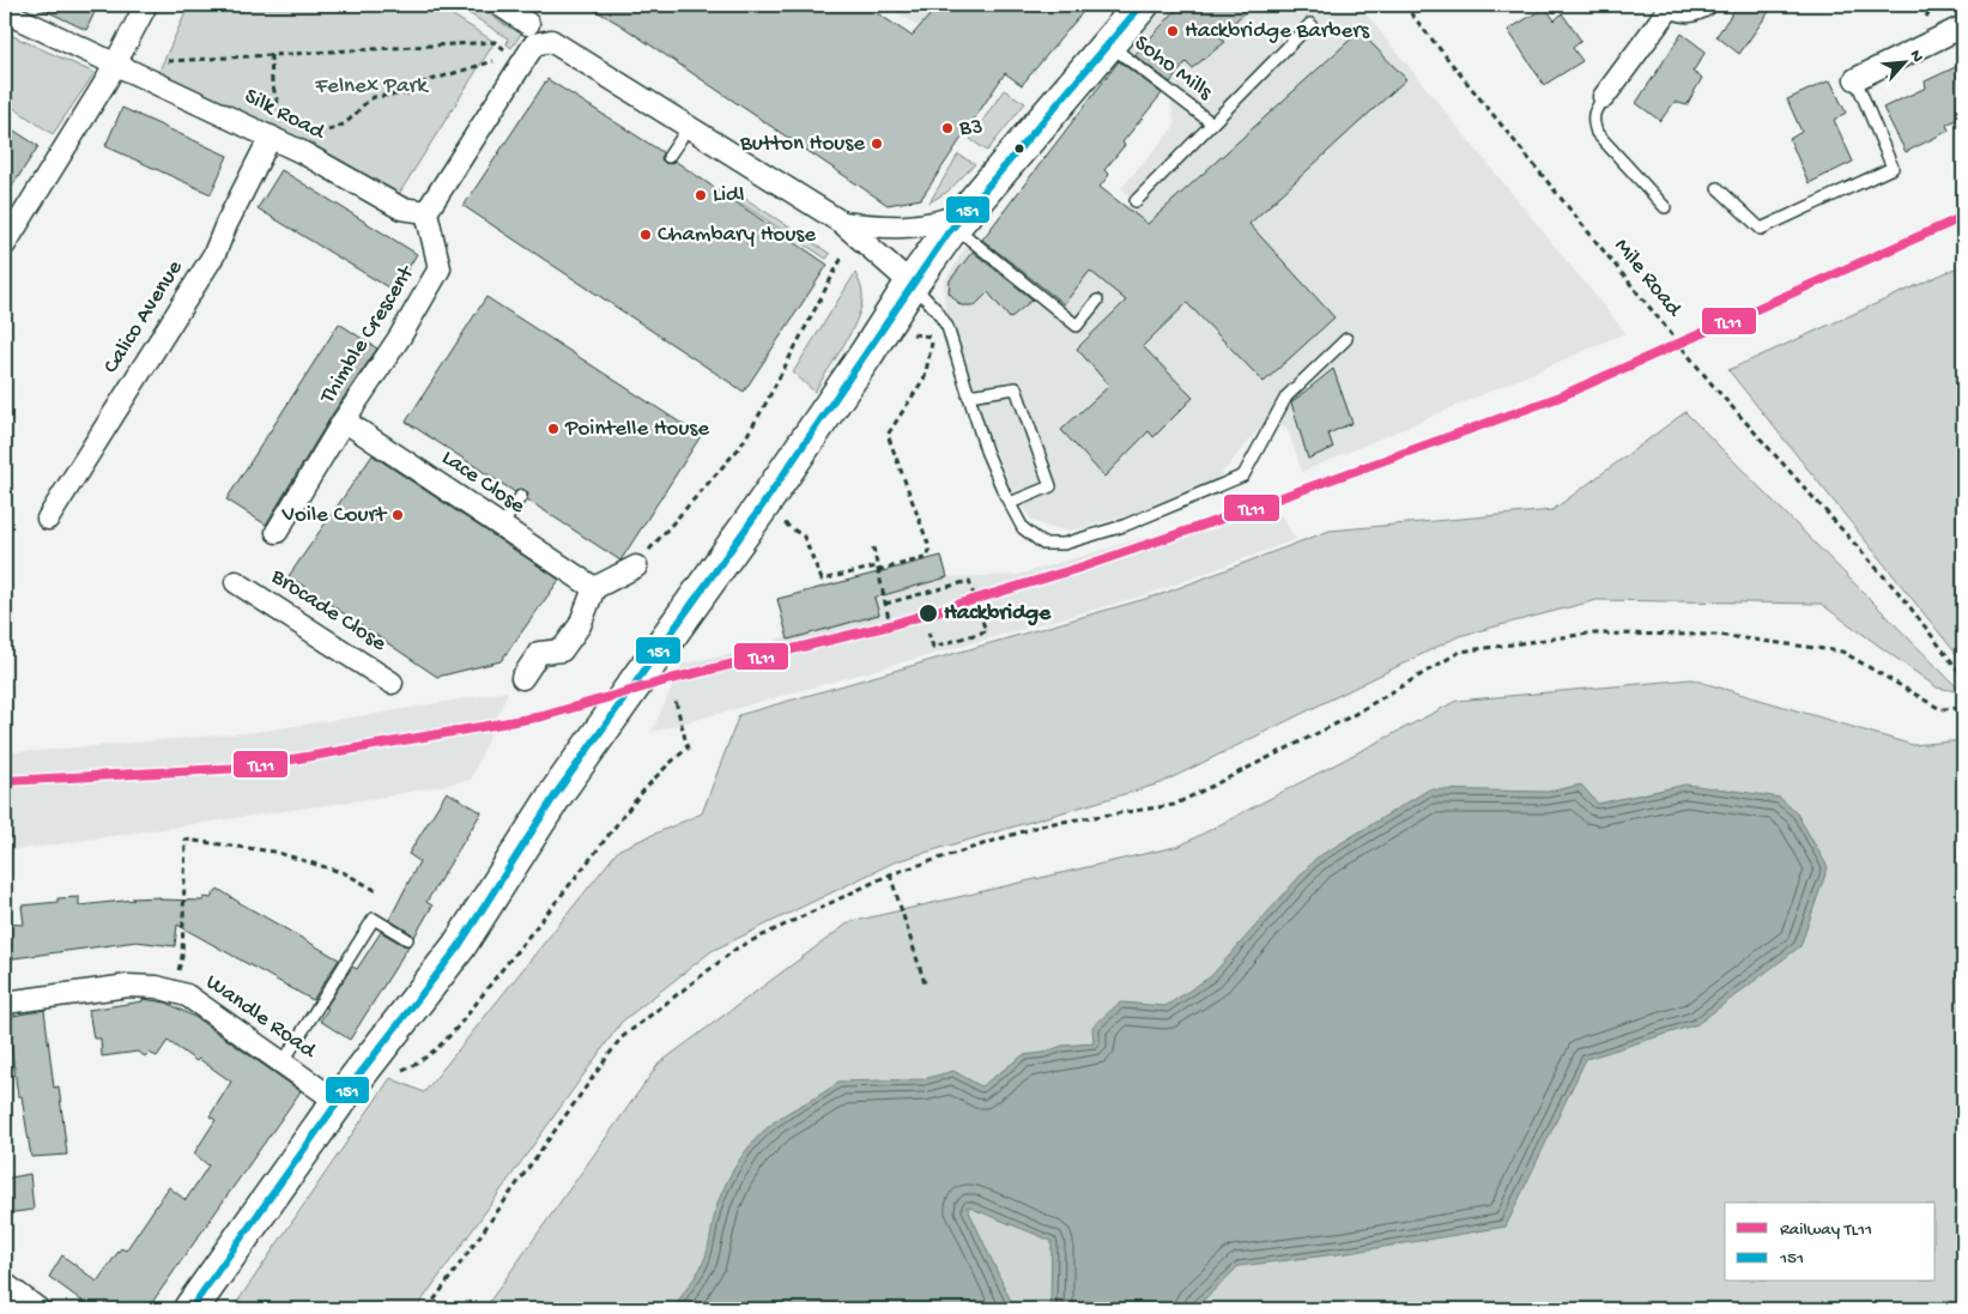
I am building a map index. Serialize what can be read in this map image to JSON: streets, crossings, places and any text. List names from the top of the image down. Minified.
{"streets":{"street":["Silk Road","Calico Avenue","Thimble Crescent","Lace Close","Brocade Close","Wandle Road"],"lane":["Soho Mills"],"path":["Mile Road"]},"crossings":[["Silk Road","Calico Avenue"],["Silk Road","Thimble Crescent"],["Thimble Crescent","Lace Close"]],"parks":["Felnex Park"],"places":["Hackbridge Barbers","B3","Button House","Lidl","Chambary House","Pointelle House","Voile Court","Hackbridge"],"lines":["transit line 151","rail line TL11"],"legend":["Railway TL11","151"],"north":"top right"}
